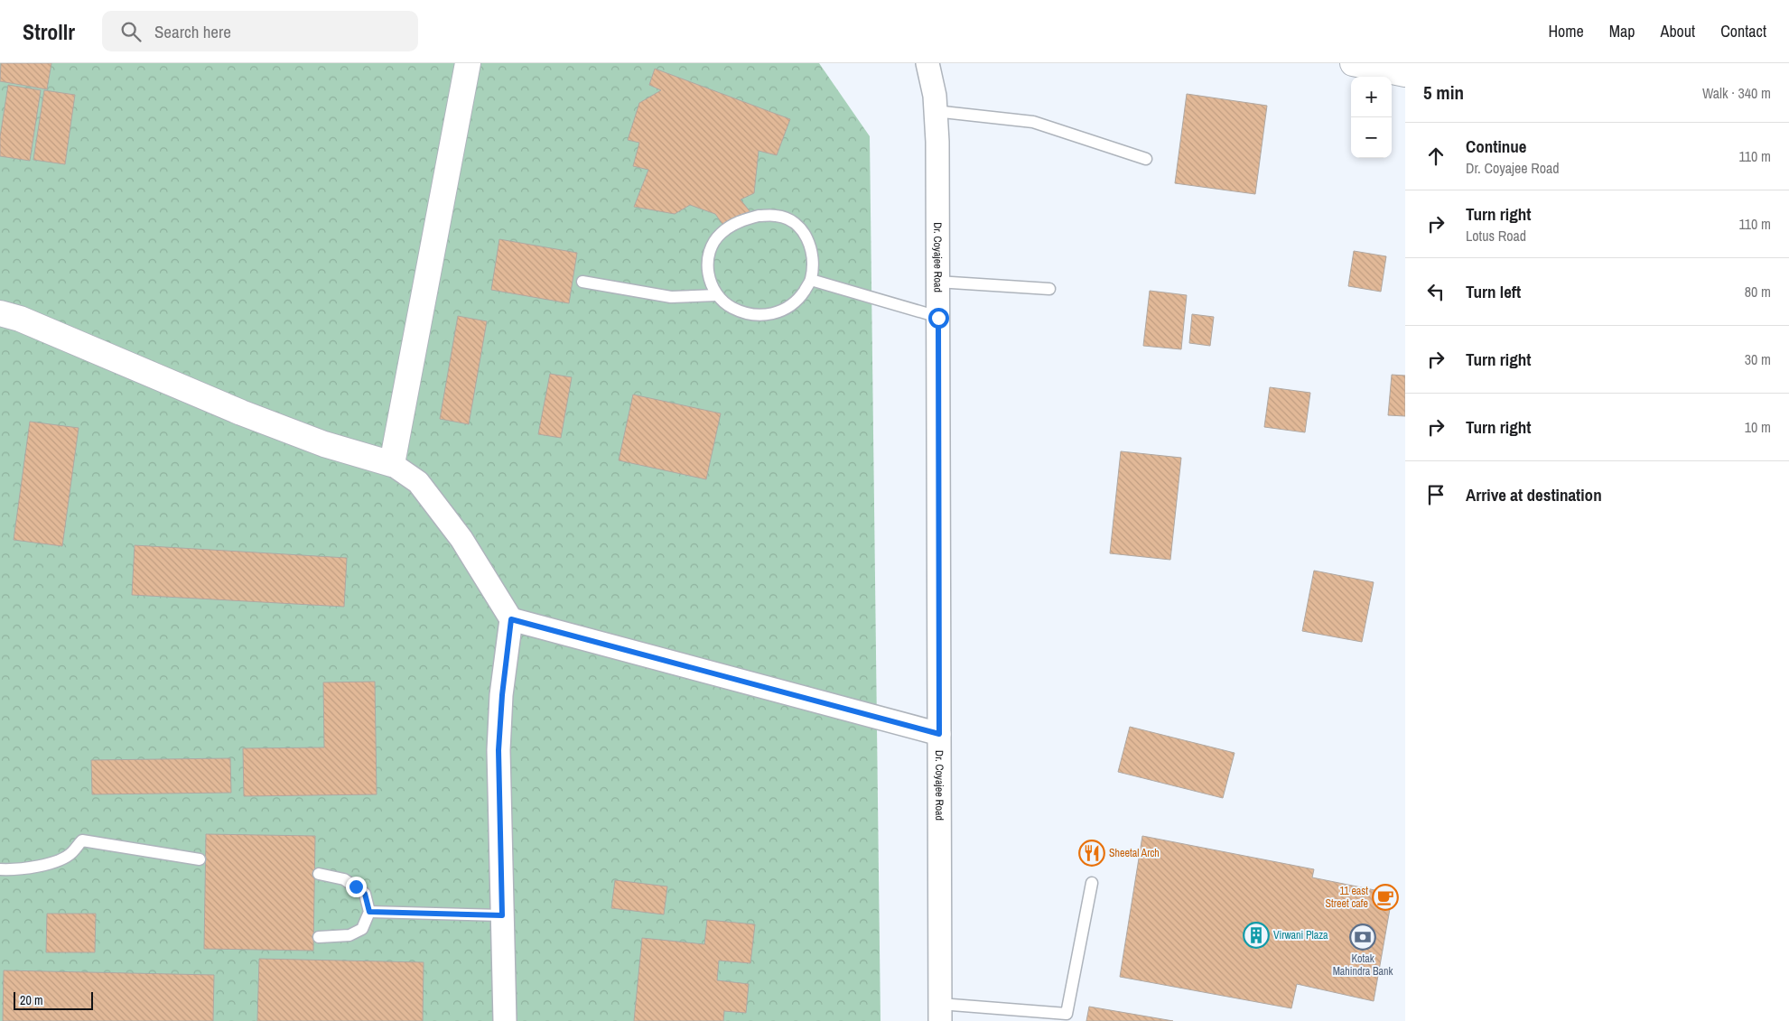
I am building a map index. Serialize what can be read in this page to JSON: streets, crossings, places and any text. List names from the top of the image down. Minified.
{"streets":{"street":["Dr. Coyajee Road"]},"places":{"restaurant":["Sheetal Arch"],"cafe":["11 east Street cafe"],"building":["Virwani Plaza"],"bank":["Kotak Mahindra Bank"]},"scale_bar":"20 m","page":{"header":"Strollr","search":"Search here","nav":["Home","Map","About","Contact"],"heading":["5 min","Walk · 340 m"],"map_buttons":["+","−"],"list":[["Continue","Dr. Coyajee Road","110 m"],["Turn right","Lotus Road","110 m"],["Turn left","80 m"],["Turn right","30 m"],["Turn right","10 m"],"Arrive at destination"],"scale":"20 m"}}
